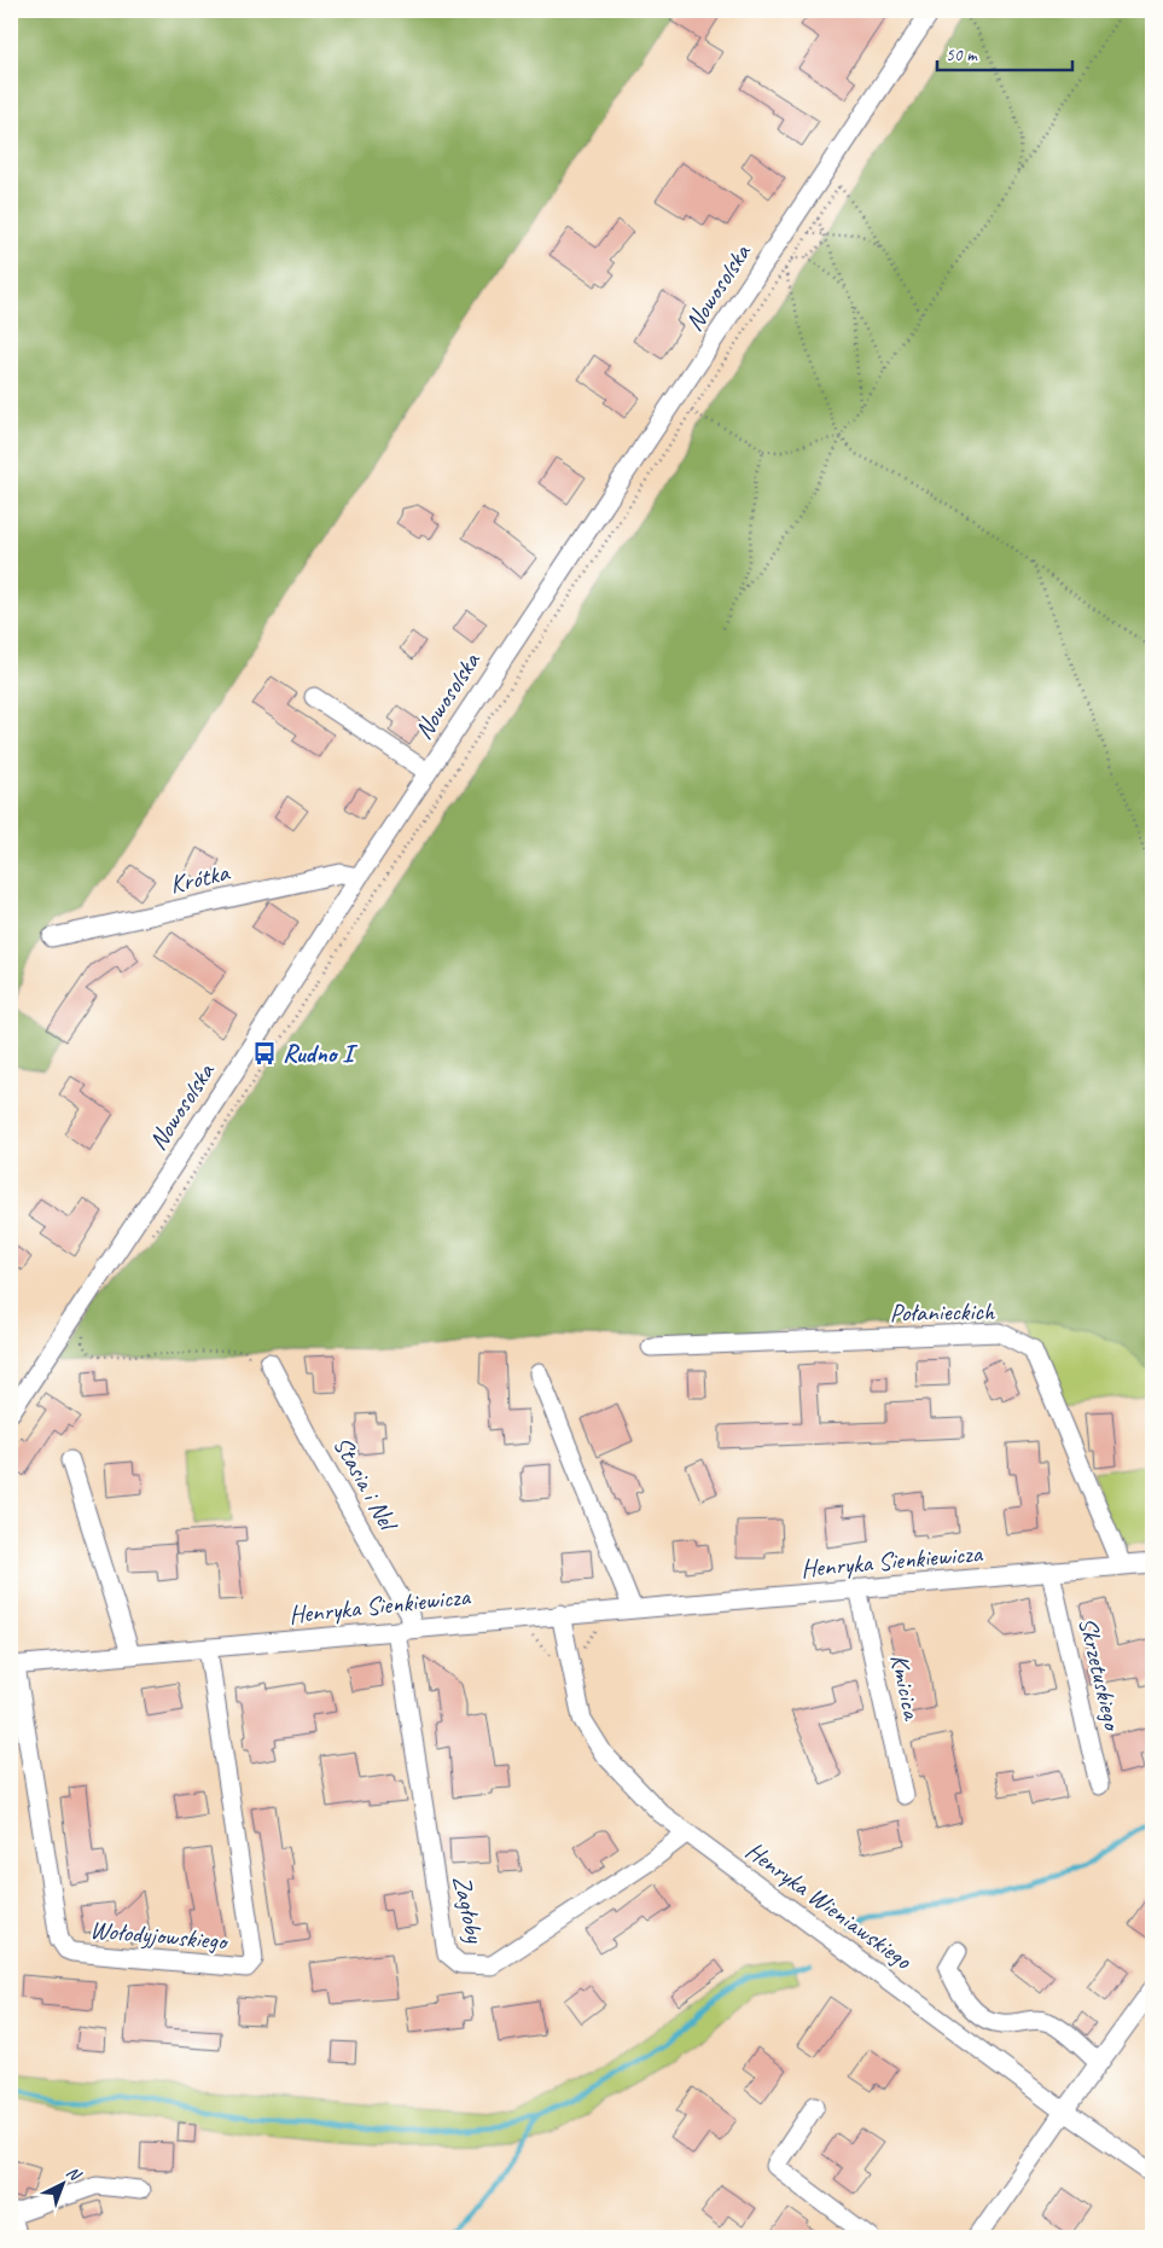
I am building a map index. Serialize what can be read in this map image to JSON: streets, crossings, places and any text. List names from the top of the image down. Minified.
{"streets":{"street":["Nowosolska","Krótka","Połanieckich","Stasia i Nel","Henryka Sienkiewicza","Skrzetuskiego","Kmicica","Henryka Wieniawskiego","Zagłoby","Wołodyjowskiego"]},"crossings":[["Nowosolska","Krótka"],["Połanieckich","Henryka Sienkiewicza"],["Stasia i Nel","Henryka Sienkiewicza"],["Stasia i Nel","Zagłoby"],["Henryka Sienkiewicza","Skrzetuskiego"],["Henryka Sienkiewicza","Kmicica"],["Henryka Sienkiewicza","Henryka Wieniawskiego"],["Henryka Sienkiewicza","Zagłoby"],["Henryka Sienkiewicza","Wołodyjowskiego"],["Henryka Wieniawskiego","Zagłoby"]],"places":{"bus stop":["Rudno I"]},"scale_bar":"50 m","north":"top right"}
